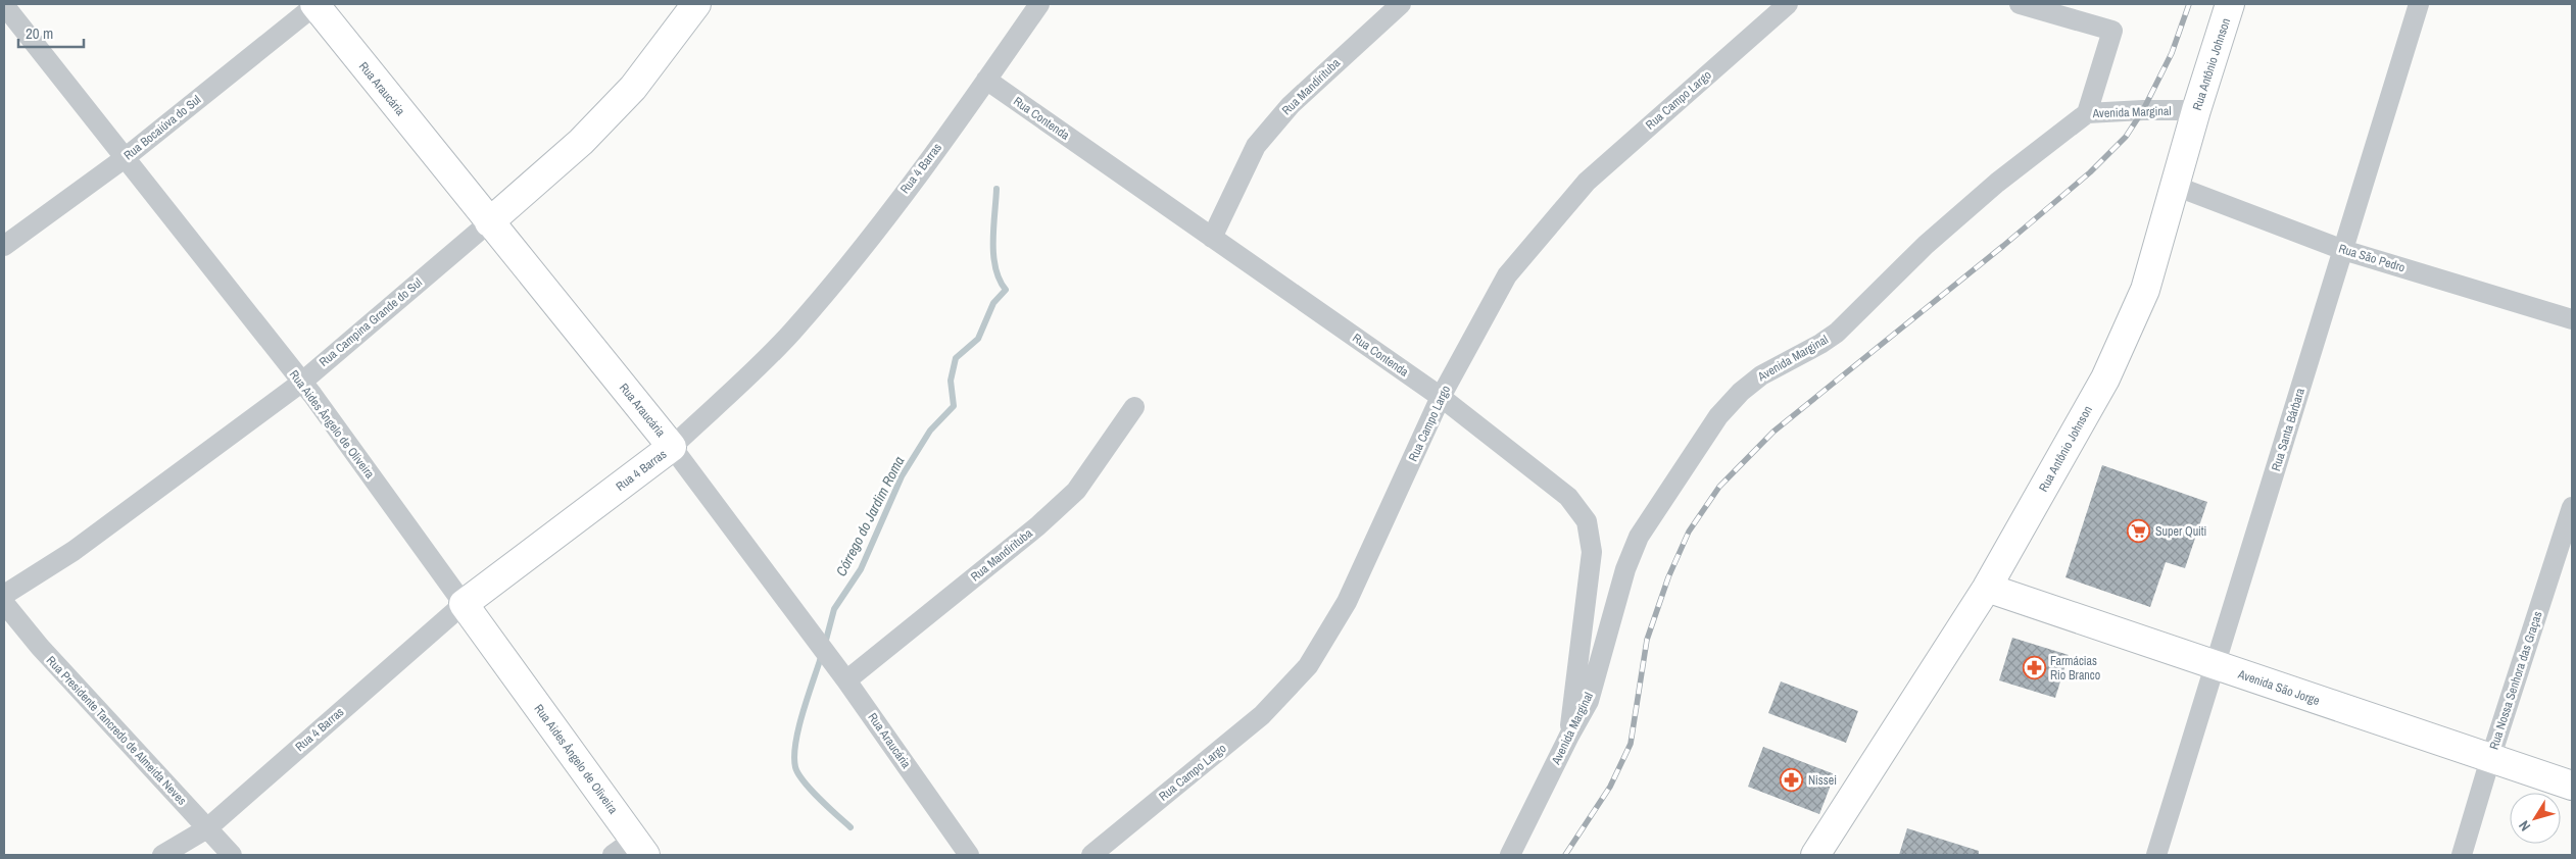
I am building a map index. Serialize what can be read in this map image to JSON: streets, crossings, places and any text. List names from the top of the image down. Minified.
{"streets":{"street":["Rua Antônio Johnson","Rua Mandirituba","Rua Araucária","Rua Campo Largo","Avenida Marginal","Rua Contenda","Rua Bocaiúva do Sul","Rua 4 Barras","Rua São Pedro","Rua Campina Grande do Sul","Rua Aides Ângelo de Oliveira","Rua Santa Bárbara","Rua Nossa Senhora das Graças","Avenida São Jorge","Rua Presidente Tancredo de Almeida Neves"]},"crossings":[["Rua Antônio Johnson","Avenida Marginal"],["Rua Antônio Johnson","Rua São Pedro"],["Rua Antônio Johnson","Avenida São Jorge"],["Rua Mandirituba","Rua Araucária"],["Rua Mandirituba","Rua Contenda"],["Rua Araucária","Rua Bocaiúva do Sul"],["Rua Araucária","Rua 4 Barras"],["Rua Araucária","Rua Campina Grande do Sul"],["Rua Campo Largo","Rua Contenda"],["Avenida Marginal","Rua Contenda"],["Rua Contenda","Rua 4 Barras"],["Rua Bocaiúva do Sul","Rua Aides Ângelo de Oliveira"],["Rua 4 Barras","Rua Aides Ângelo de Oliveira"],["Rua 4 Barras","Rua Presidente Tancredo de Almeida Neves"],["Rua São Pedro","Rua Santa Bárbara"],["Rua Campina Grande do Sul","Rua Aides Ângelo de Oliveira"],["Rua Santa Bárbara","Avenida São Jorge"],["Rua Nossa Senhora das Graças","Avenida São Jorge"]],"water":["Córrego do Jardim Roma"],"places":{"supermarket":["Super Quiti"],"pharmacy":["Farmácias Rio Branco","Nissei"]},"scale_bar":"20 m","north":"bottom left"}
